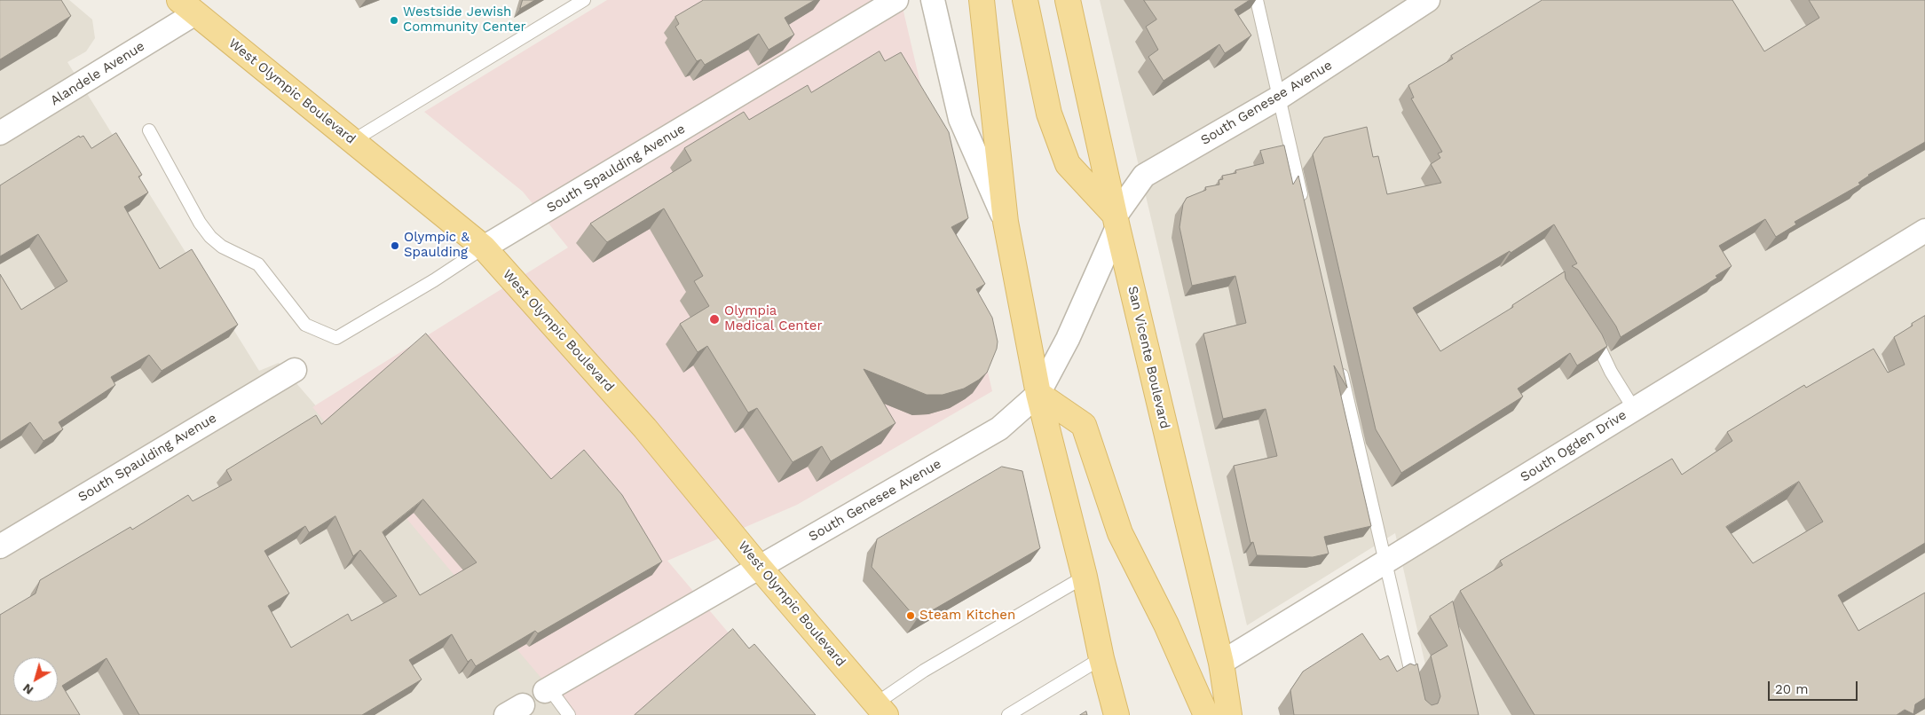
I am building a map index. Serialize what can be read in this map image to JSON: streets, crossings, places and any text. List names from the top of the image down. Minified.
{"streets":{"main road":["West Olympic Boulevard","San Vicente Boulevard"],"street":["Alandele Avenue","South Genesee Avenue","South Spaulding Avenue","South Ogden Drive"]},"crossings":[["Alandele Avenue","West Olympic Boulevard"],["West Olympic Boulevard","South Genesee Avenue"],["West Olympic Boulevard","South Spaulding Avenue"],["South Genesee Avenue","San Vicente Boulevard"],["San Vicente Boulevard","South Ogden Drive"]],"places":["Westside Jewish Community Center","Olympic & Spaulding","Olympia Medical Center","Steam Kitchen"],"scale_bar":"20 m","north":"bottom left"}
